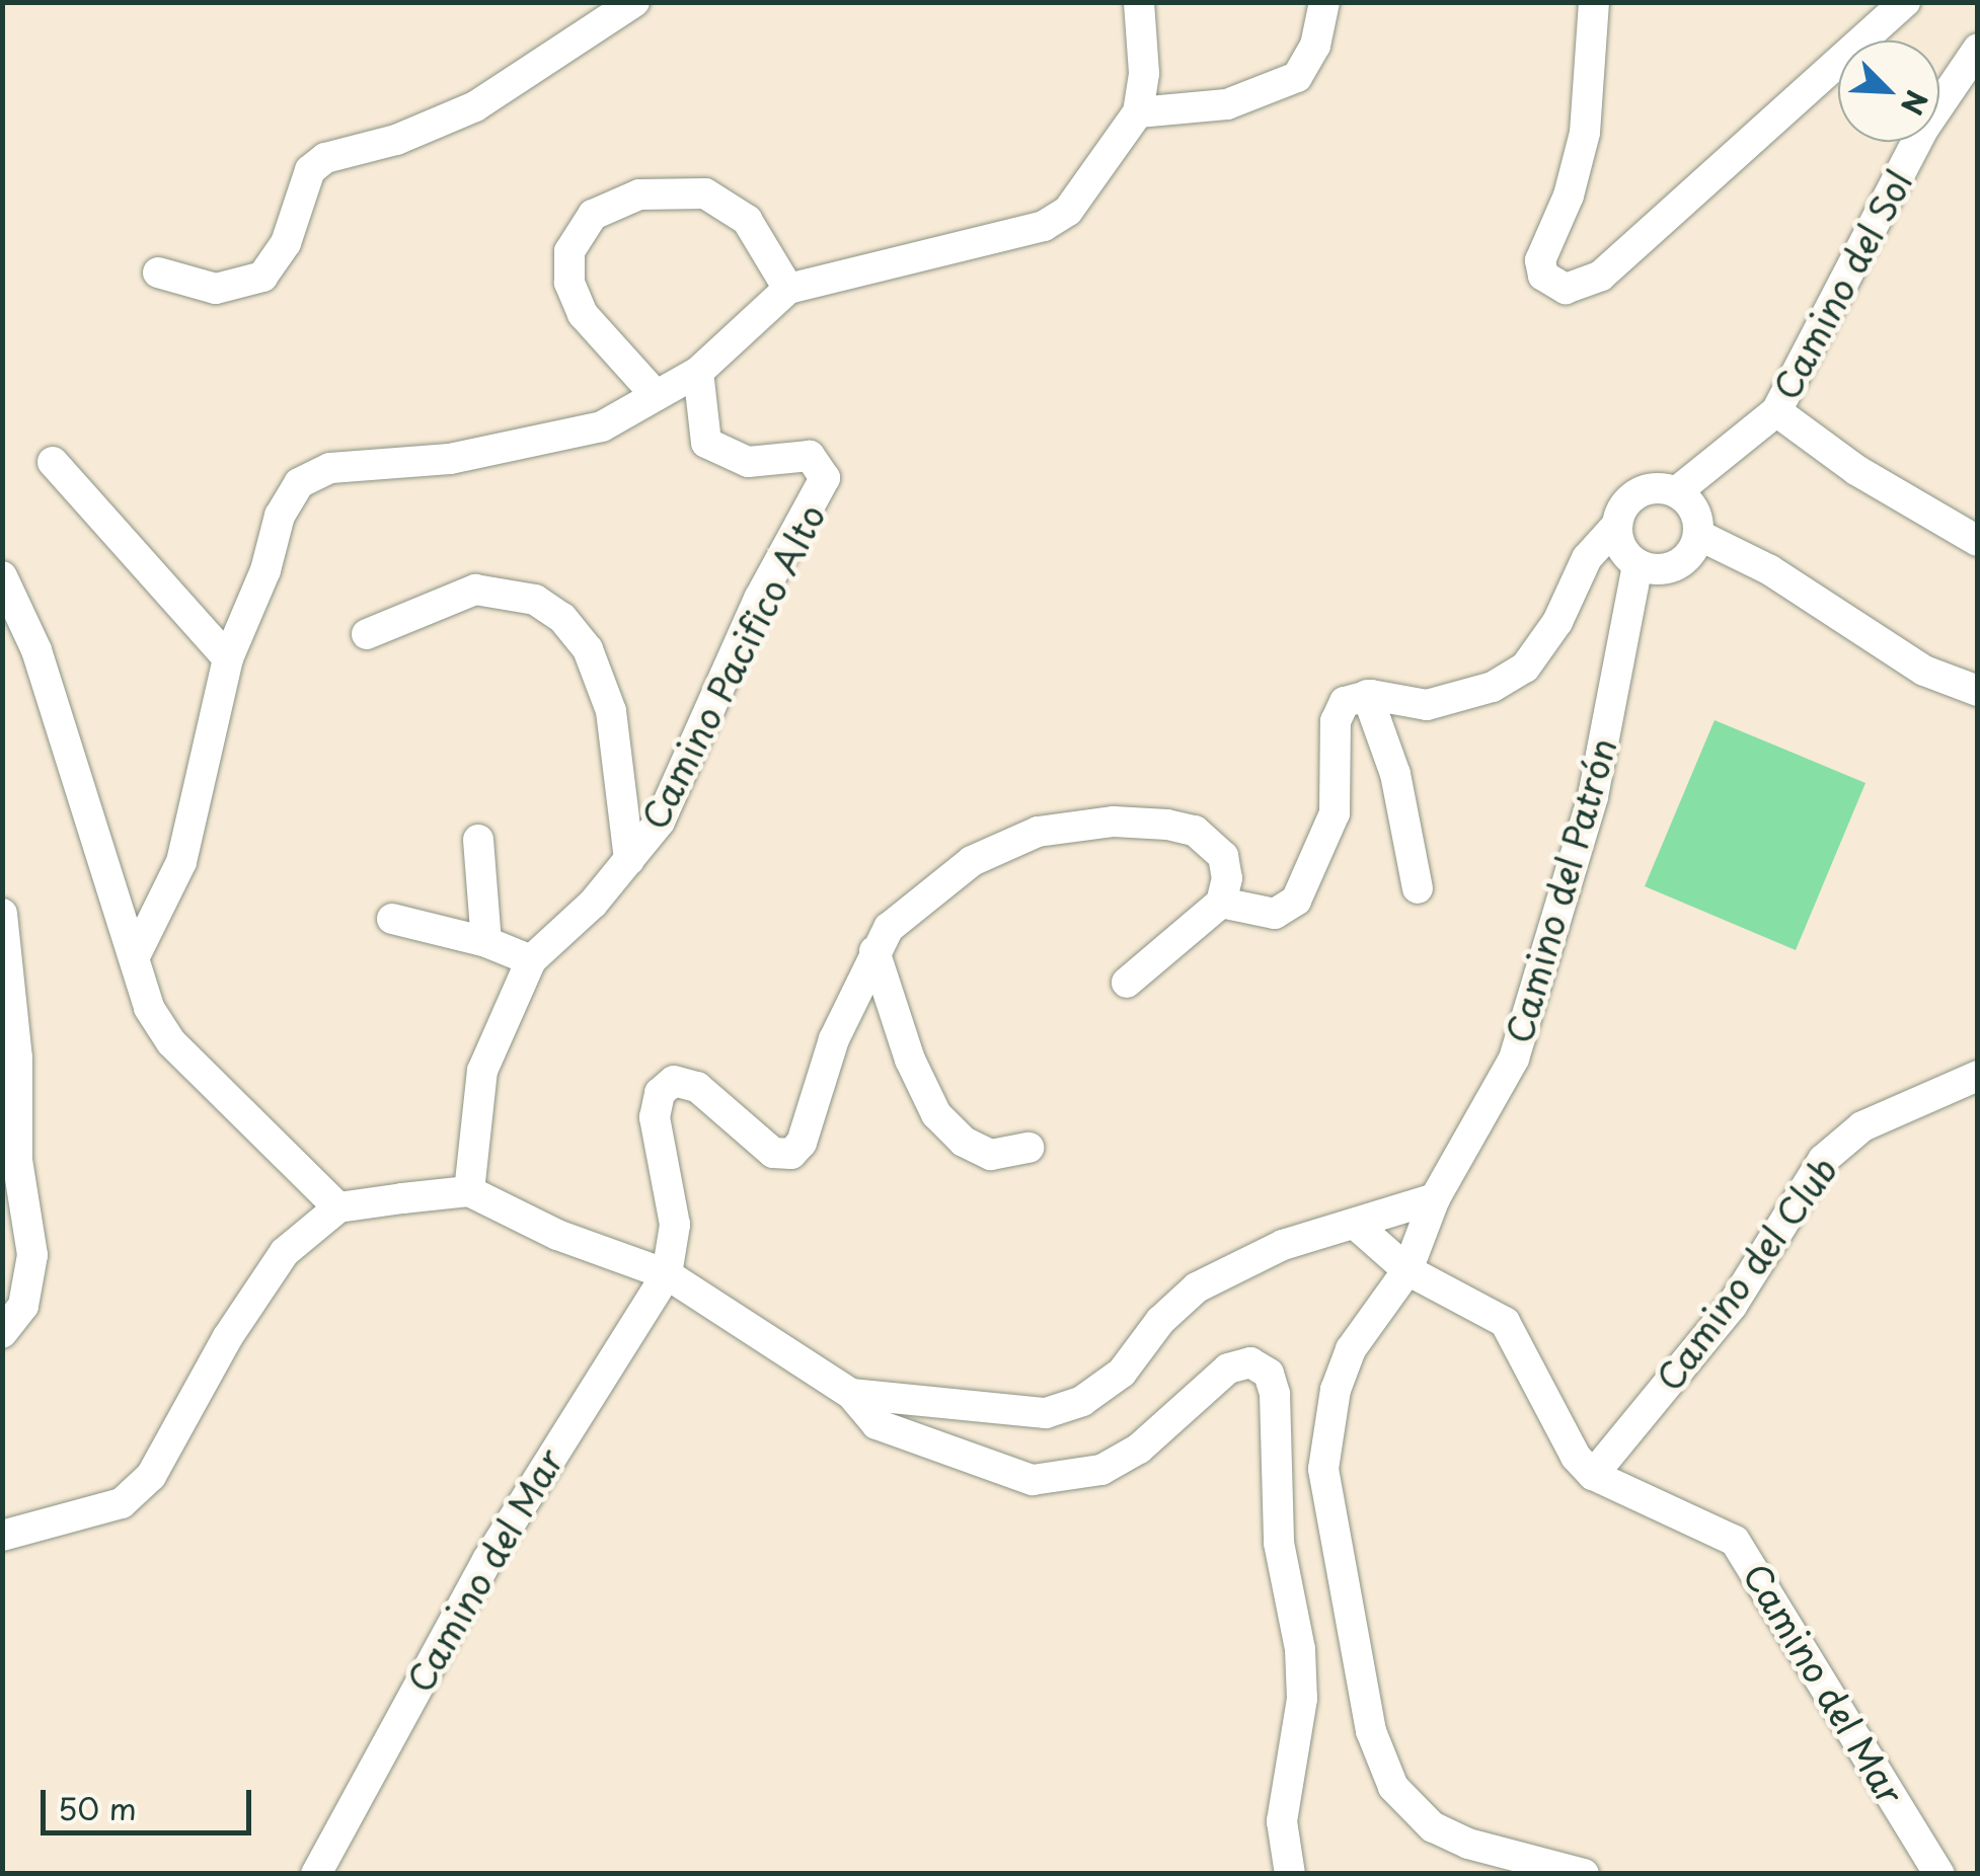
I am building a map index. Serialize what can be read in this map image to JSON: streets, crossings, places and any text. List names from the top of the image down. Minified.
{"streets":{"street":["Camino del Sol","Camino Pacifico Alto","Camino del Patrón","Camino del Club","Camino del Mar"]},"crossings":[["Camino del Sol","Camino del Patrón"],["Camino del Patrón","Camino del Mar"],["Camino del Club","Camino del Mar"]],"scale_bar":"50 m","north":"bottom right"}
